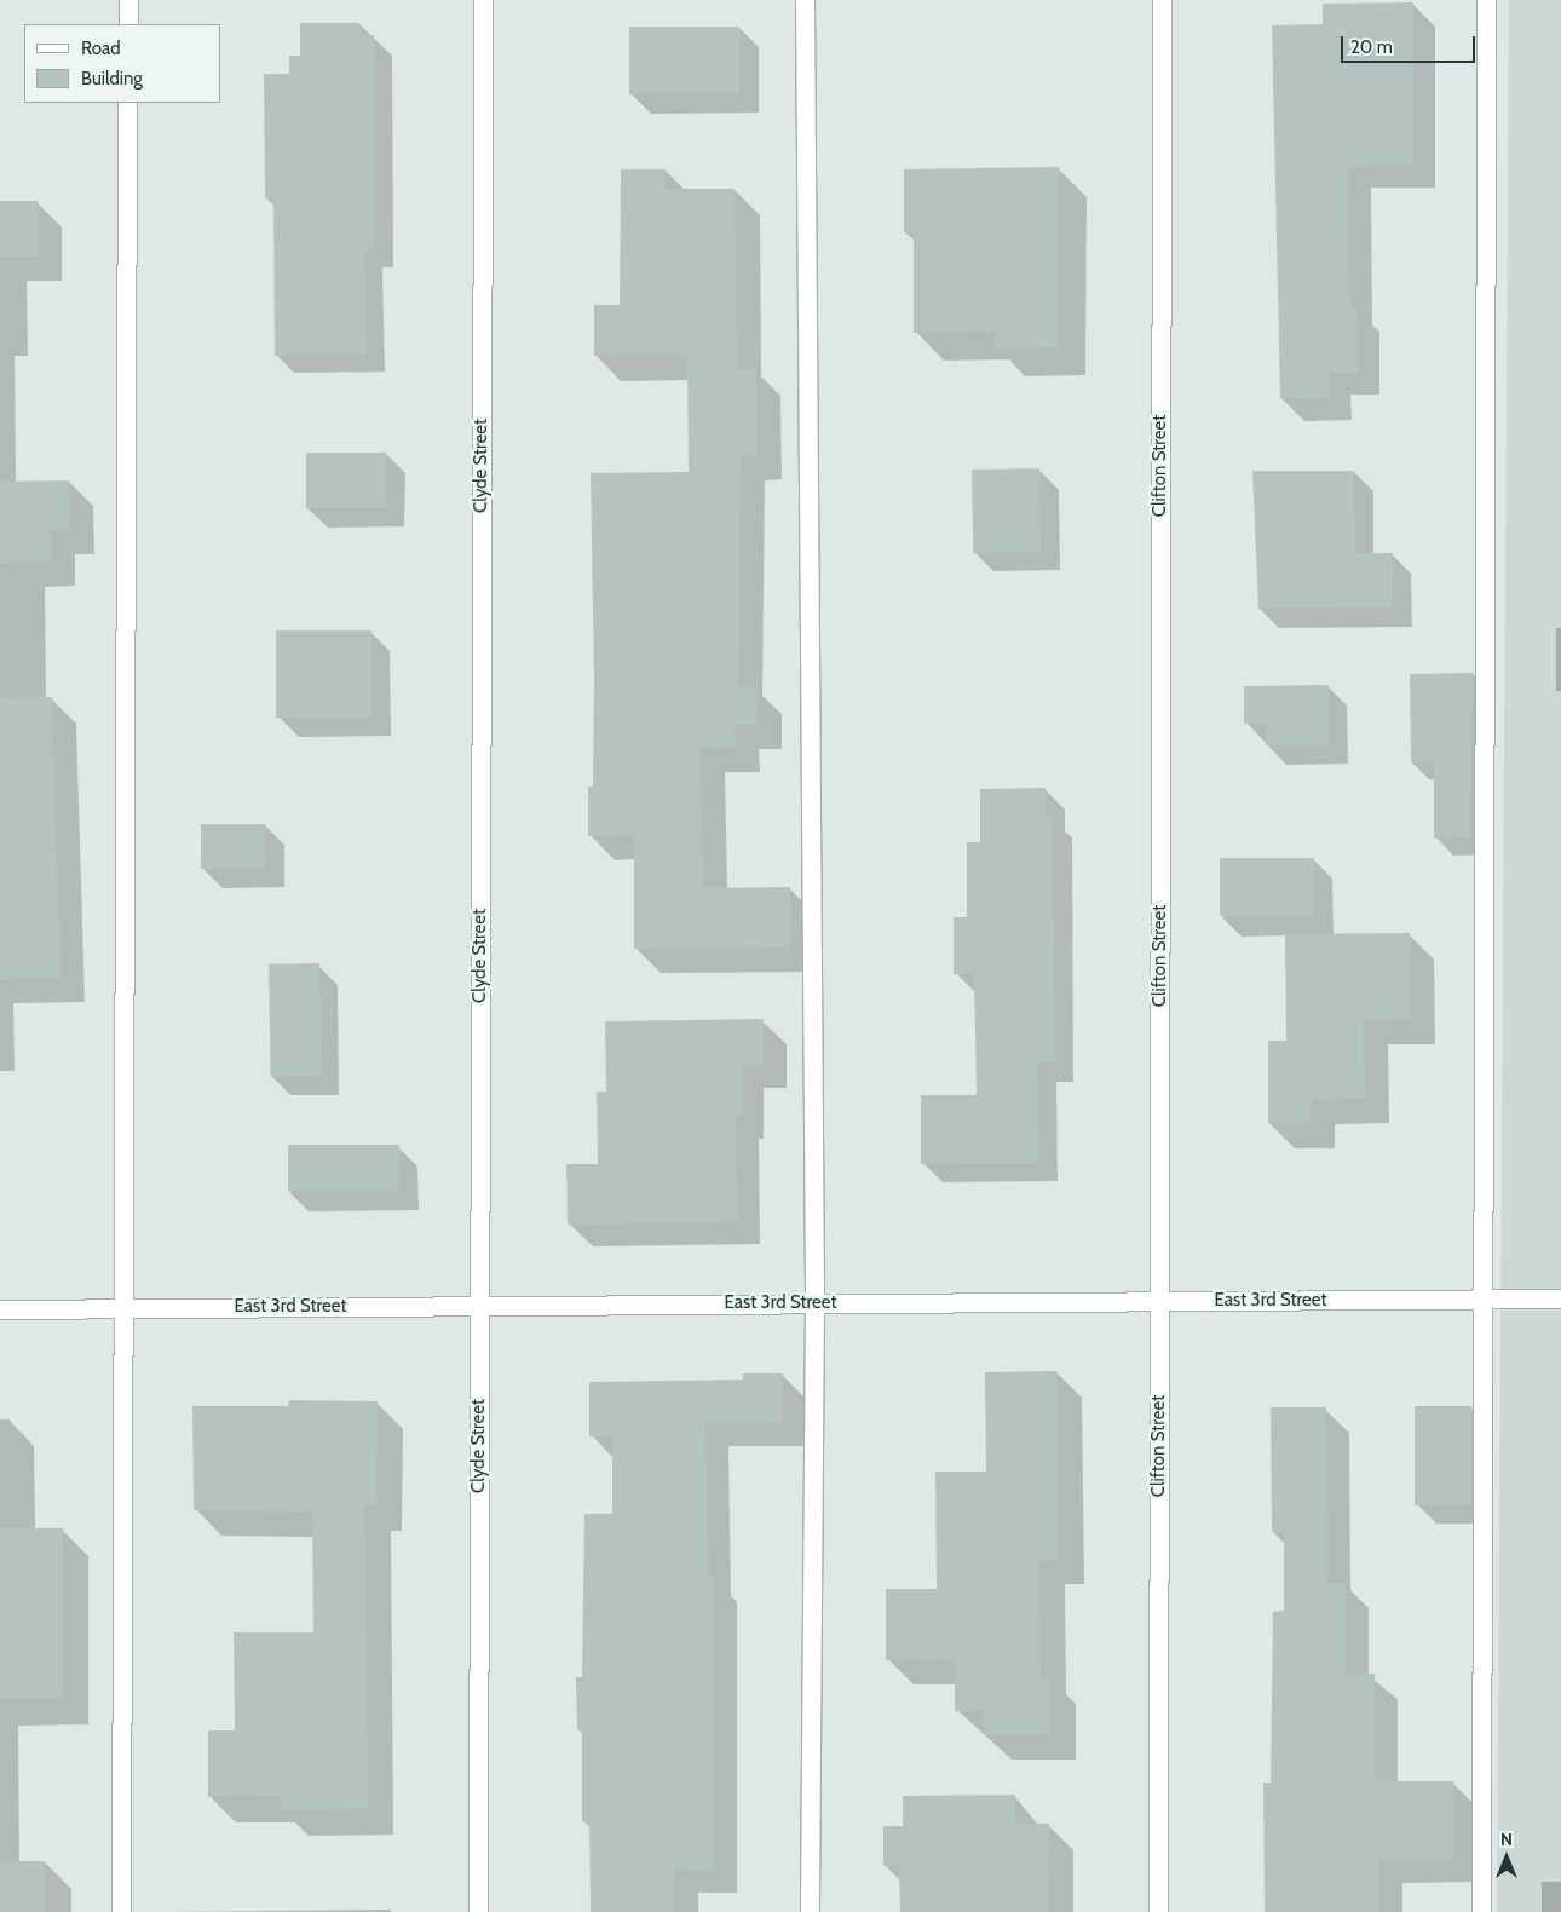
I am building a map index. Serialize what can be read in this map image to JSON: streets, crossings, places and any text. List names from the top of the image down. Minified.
{"streets":{"street":["Clyde Street","Clifton Street","East 3rd Street"]},"crossings":[["Clyde Street","East 3rd Street"],["Clifton Street","East 3rd Street"]],"legend":["Road","Building"],"scale_bar":"20 m","north":"top"}
